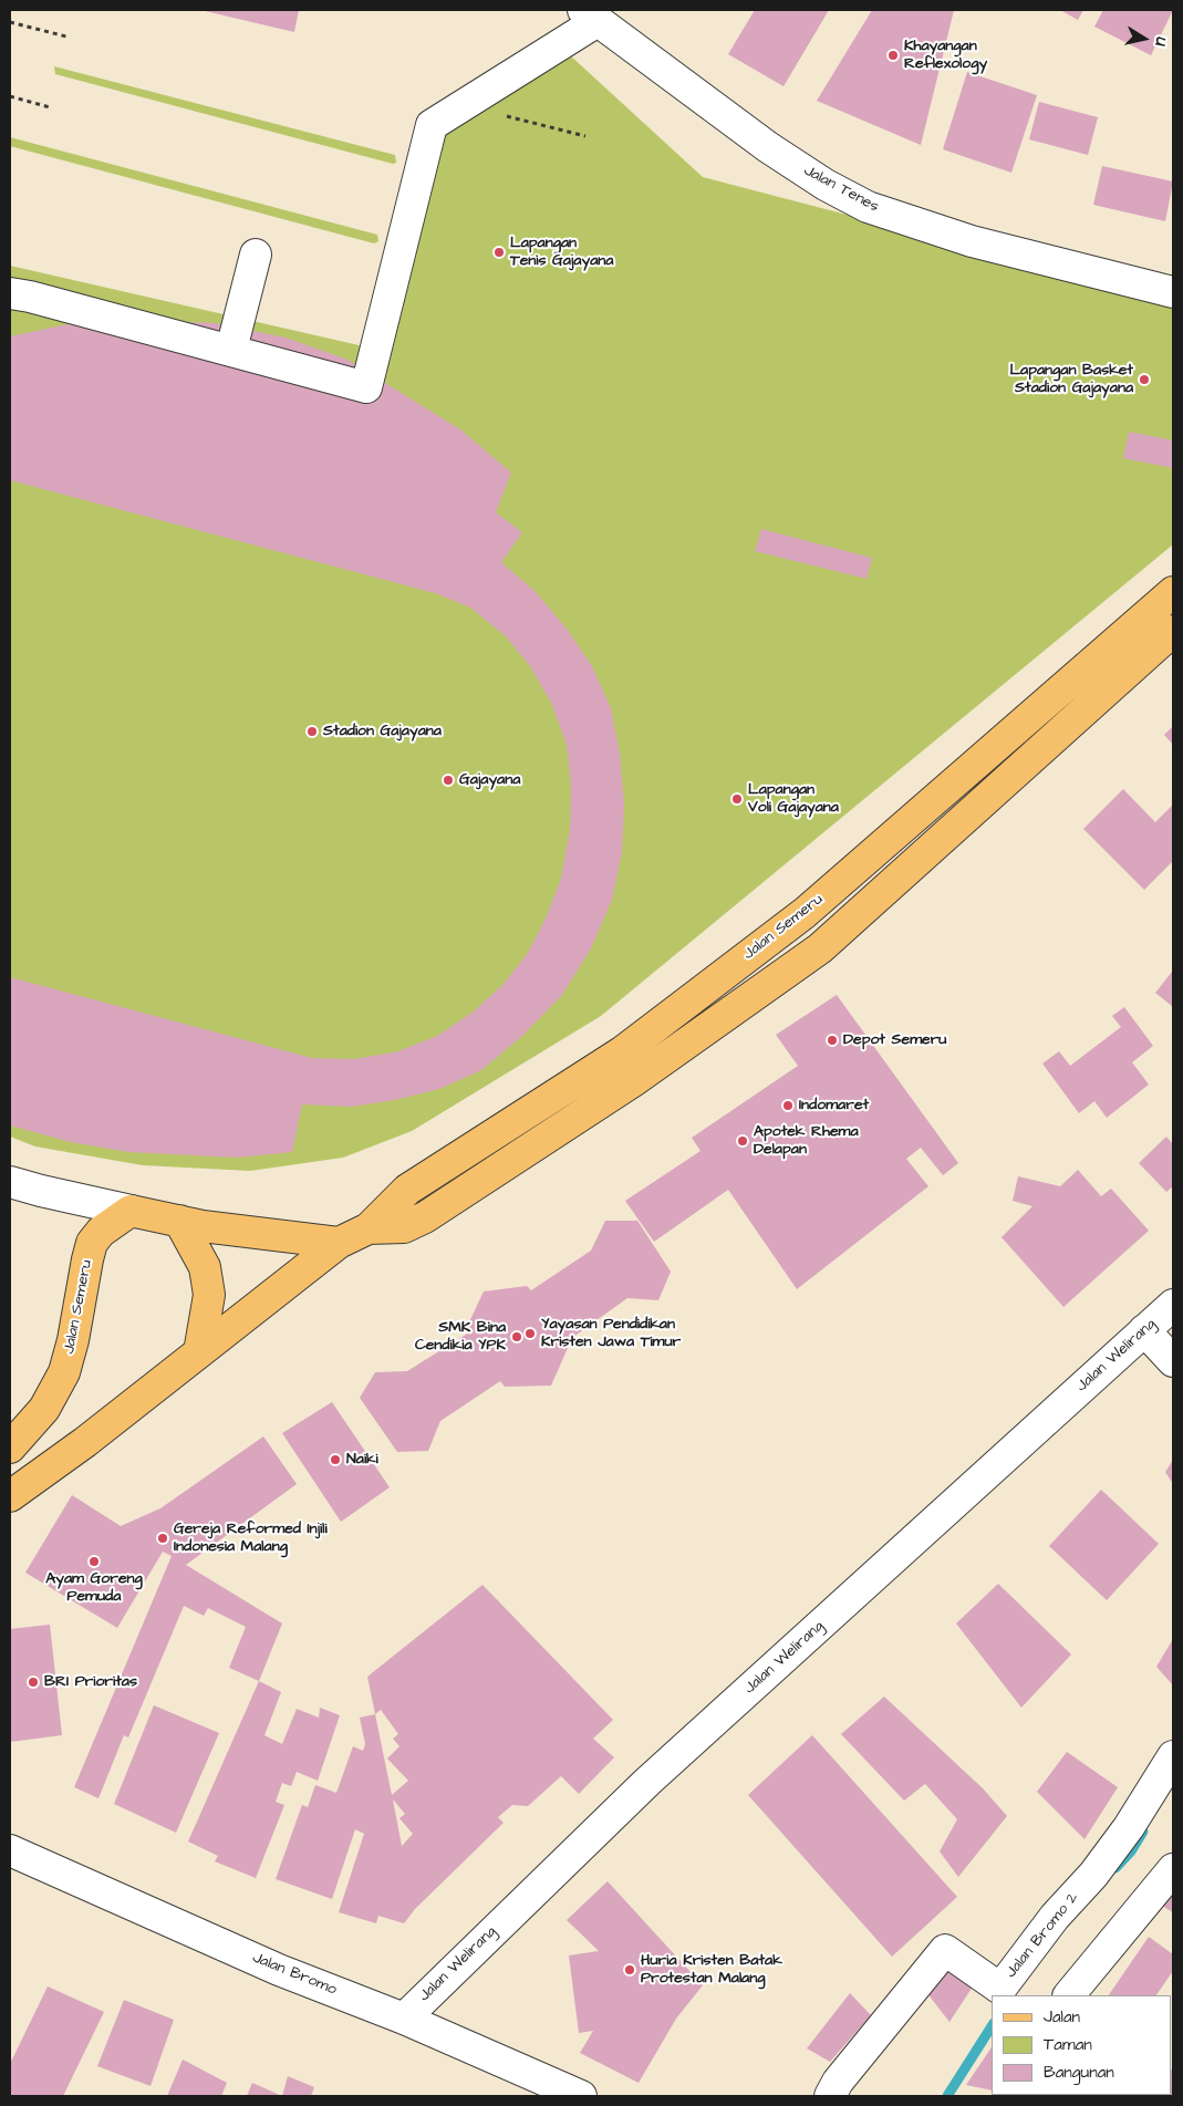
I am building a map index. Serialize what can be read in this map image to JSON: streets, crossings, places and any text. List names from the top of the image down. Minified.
{"streets":{"main road":["Jalan Semeru"],"street":["Jalan Tenes","Jalan Welirang","Jalan Bromo 2","Jalan Bromo"]},"crossings":[["Jalan Welirang","Jalan Bromo"]],"places":["Khayangan Reflexology","Lapangan Tenis Gajayana","Lapangan Basket Stadion Gajayana","Stadion Gajayana","Gajayana","Lapangan Voli Gajayana","Depot Semeru","Indomaret","Apotek Rhema Delapan","Yayasan Pendidikan Kristen Jawa Timur","SMK Bina Cendikia YPK","Naiki","Gereja Reformed Injili Indonesia Malang","Ayam Goreng Pemuda","BRI Prioritas","Huria Kristen Batak Protestan Malang"],"legend":["Jalan","Taman","Bangunan"],"north":"right"}
